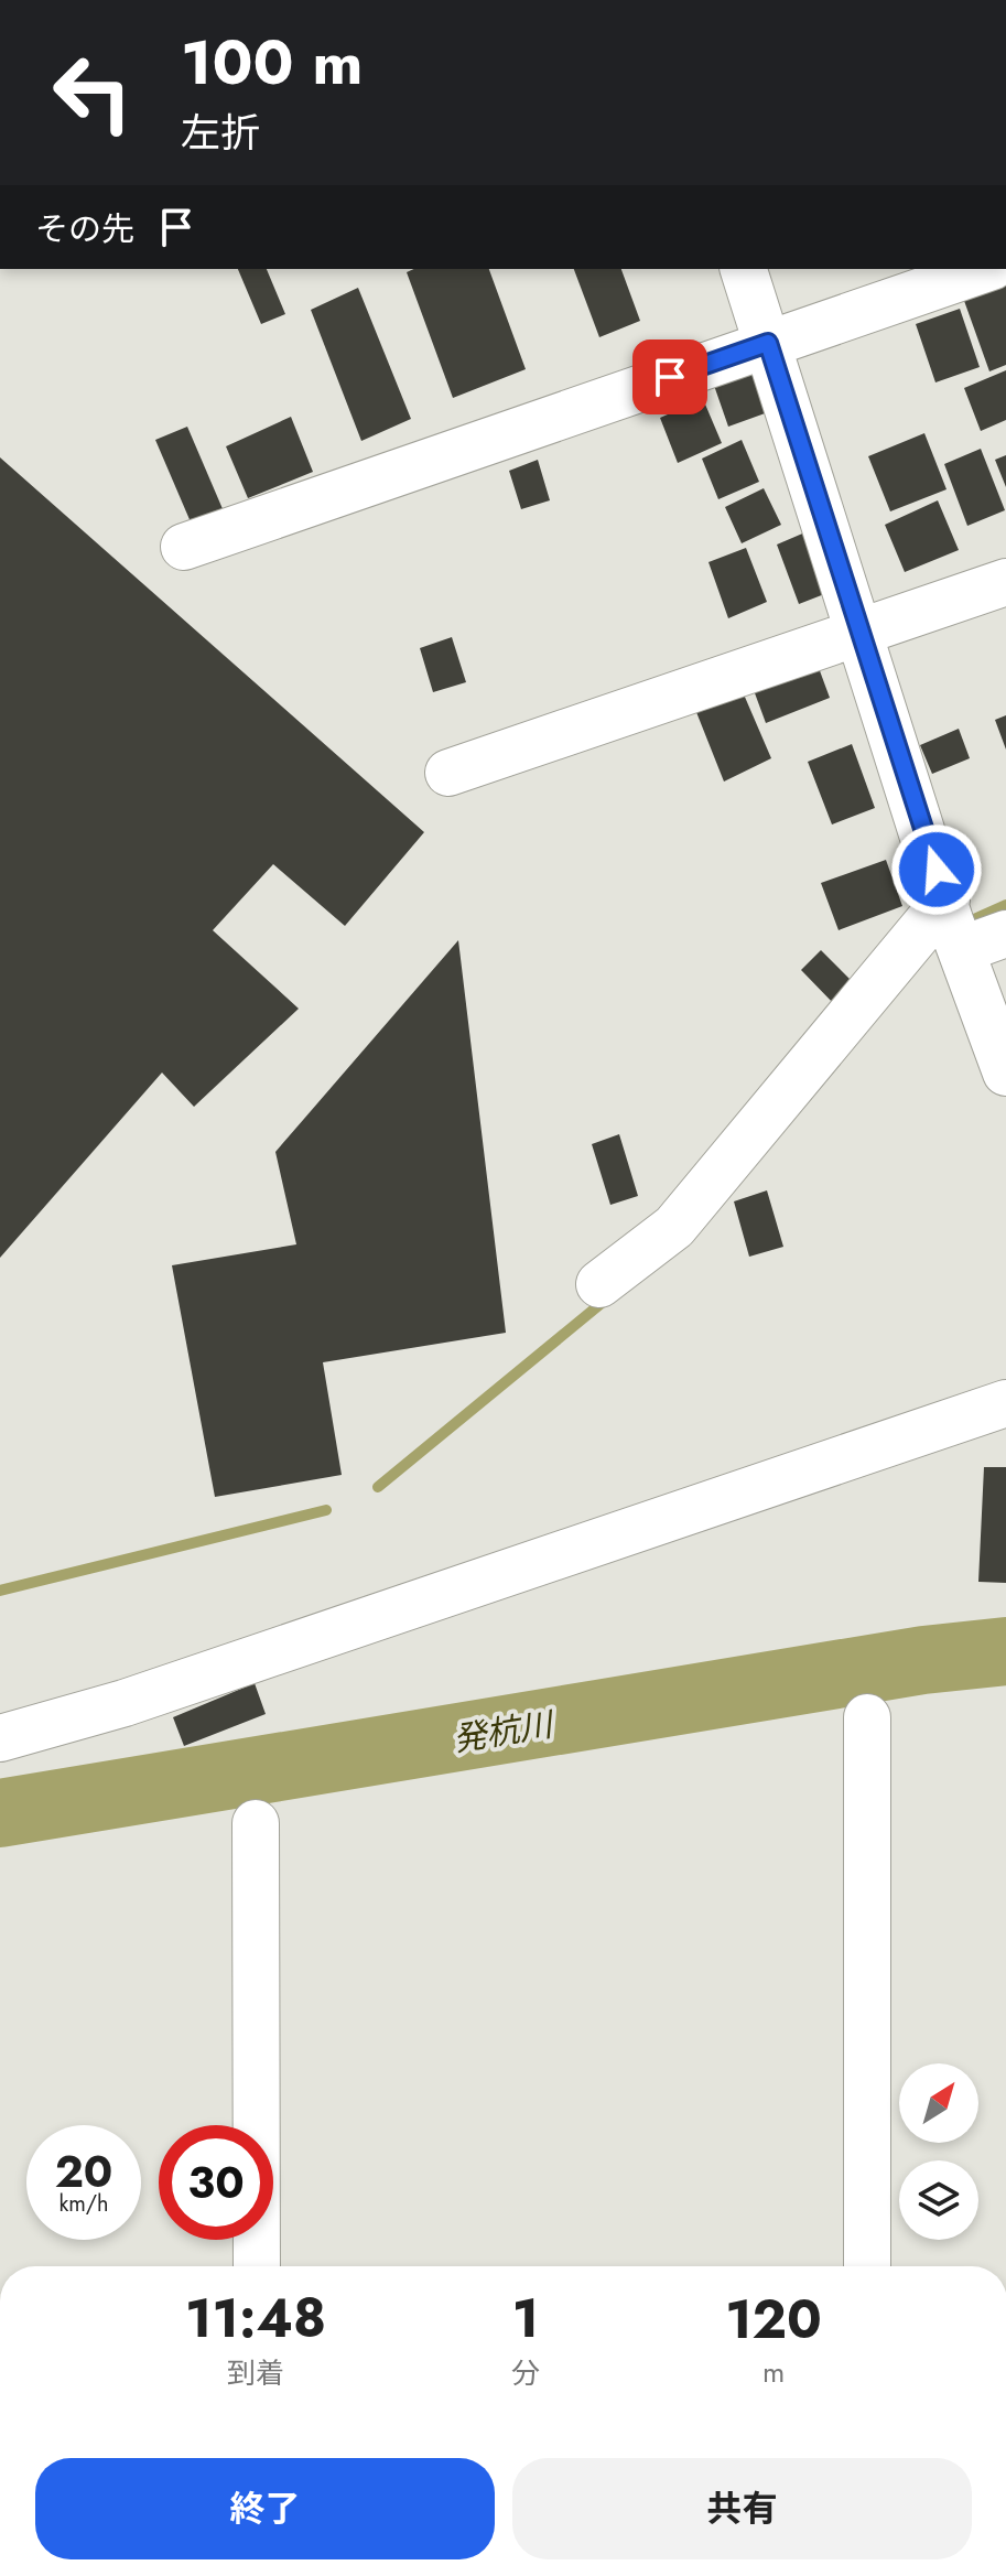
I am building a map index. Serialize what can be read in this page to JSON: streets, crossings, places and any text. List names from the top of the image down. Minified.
{"water":["発杭川"],"north":"top right","page":{"turn":["100 m","左折"],"then":"その先","speed":"20 km/h","limit":"30","eta":["11:48","到着","1","分","120","m"],"buttons":["終了","共有"]}}
